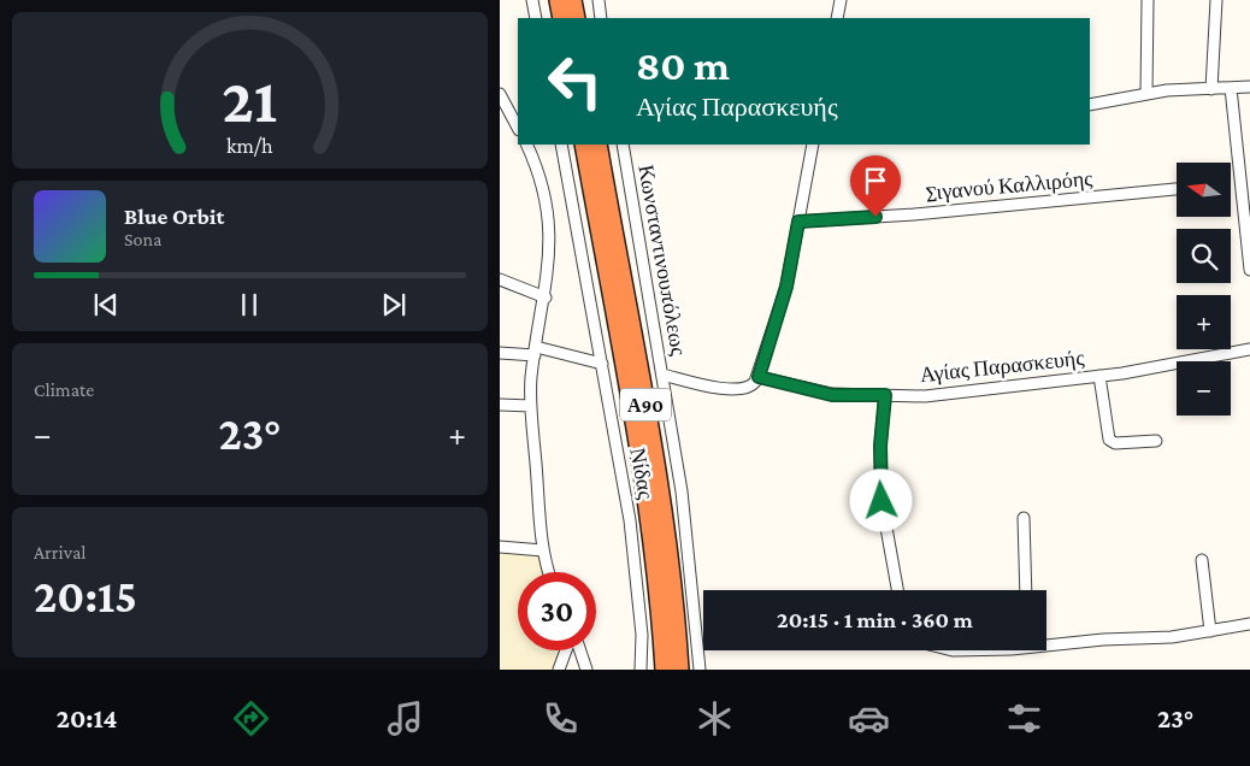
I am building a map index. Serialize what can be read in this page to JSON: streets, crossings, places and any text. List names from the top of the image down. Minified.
{"streets":{"highway":["Α90"],"street":["Σιγανού Καλλιρόης","Κωνσταντινουπόλεως","Αγίας Παρασκευής","Νίδας"]},"north":"left","page":{"turn":["80 m","Αγίας Παρασκευής"],"map_buttons":["+","−"],"song":["Blue Orbit","Sona"],"tile":["Climate",["Arrival","20:15"]],"heat":["−","23°","+"],"limit":"30","trip":"20:15 · 1 min · 360 m","tabs":["20:14","23°"],"gauge":["21","km/h"]}}
